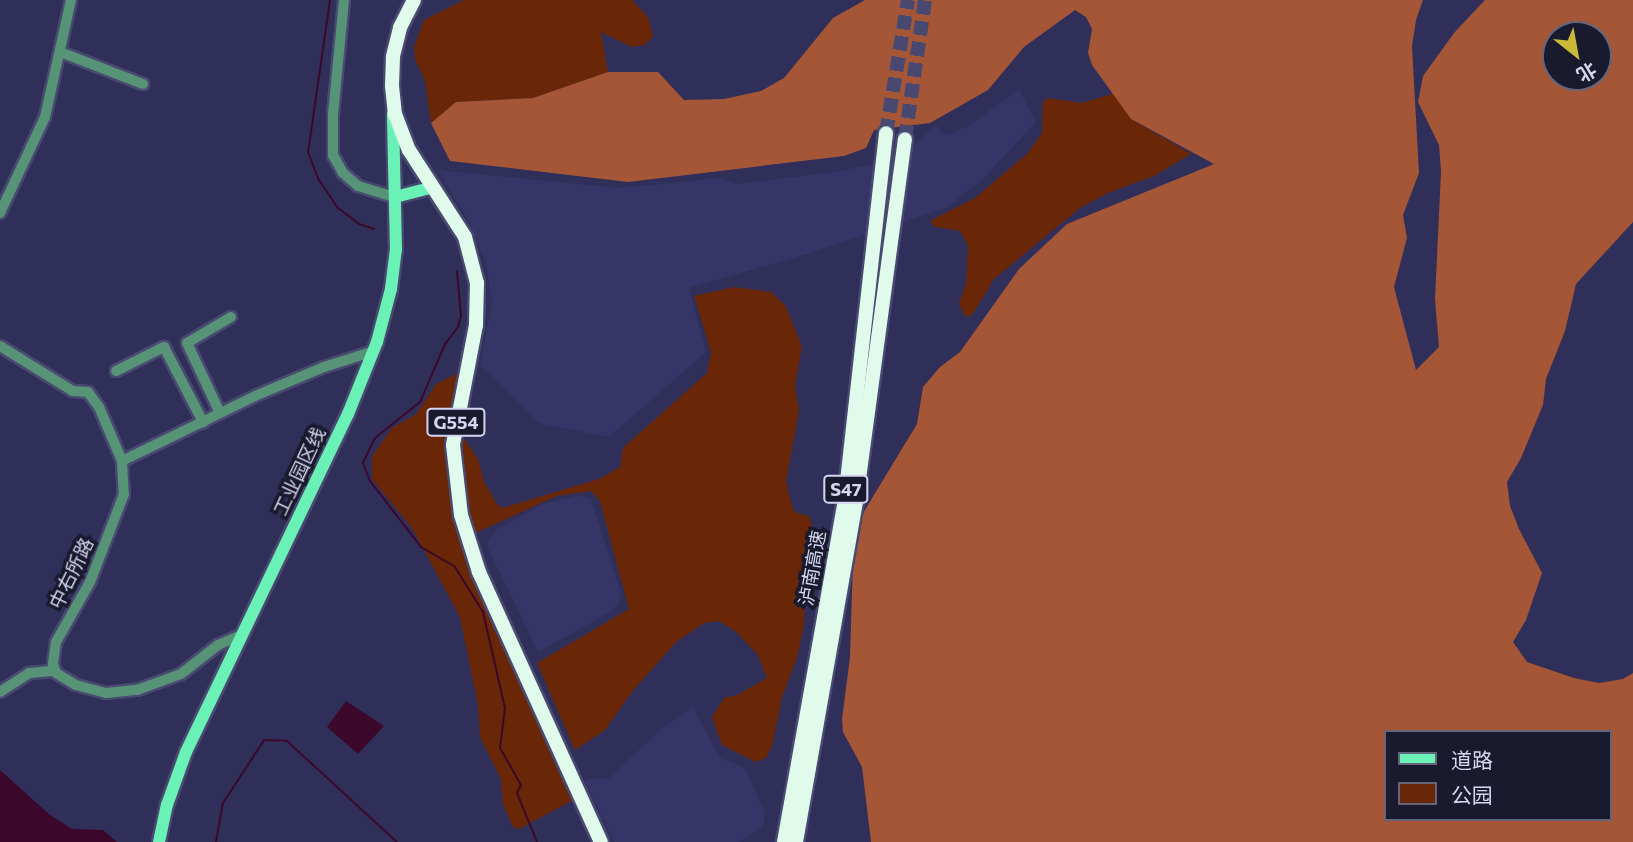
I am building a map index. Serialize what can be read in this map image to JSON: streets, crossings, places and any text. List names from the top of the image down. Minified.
{"streets":{"highway":["G554","S47","泸南高速"],"main road":["工业园区线"],"street":["中右所路"]},"crossings":[["G554","工业园区线"]],"legend":["道路","公园"],"north":"bottom right"}
